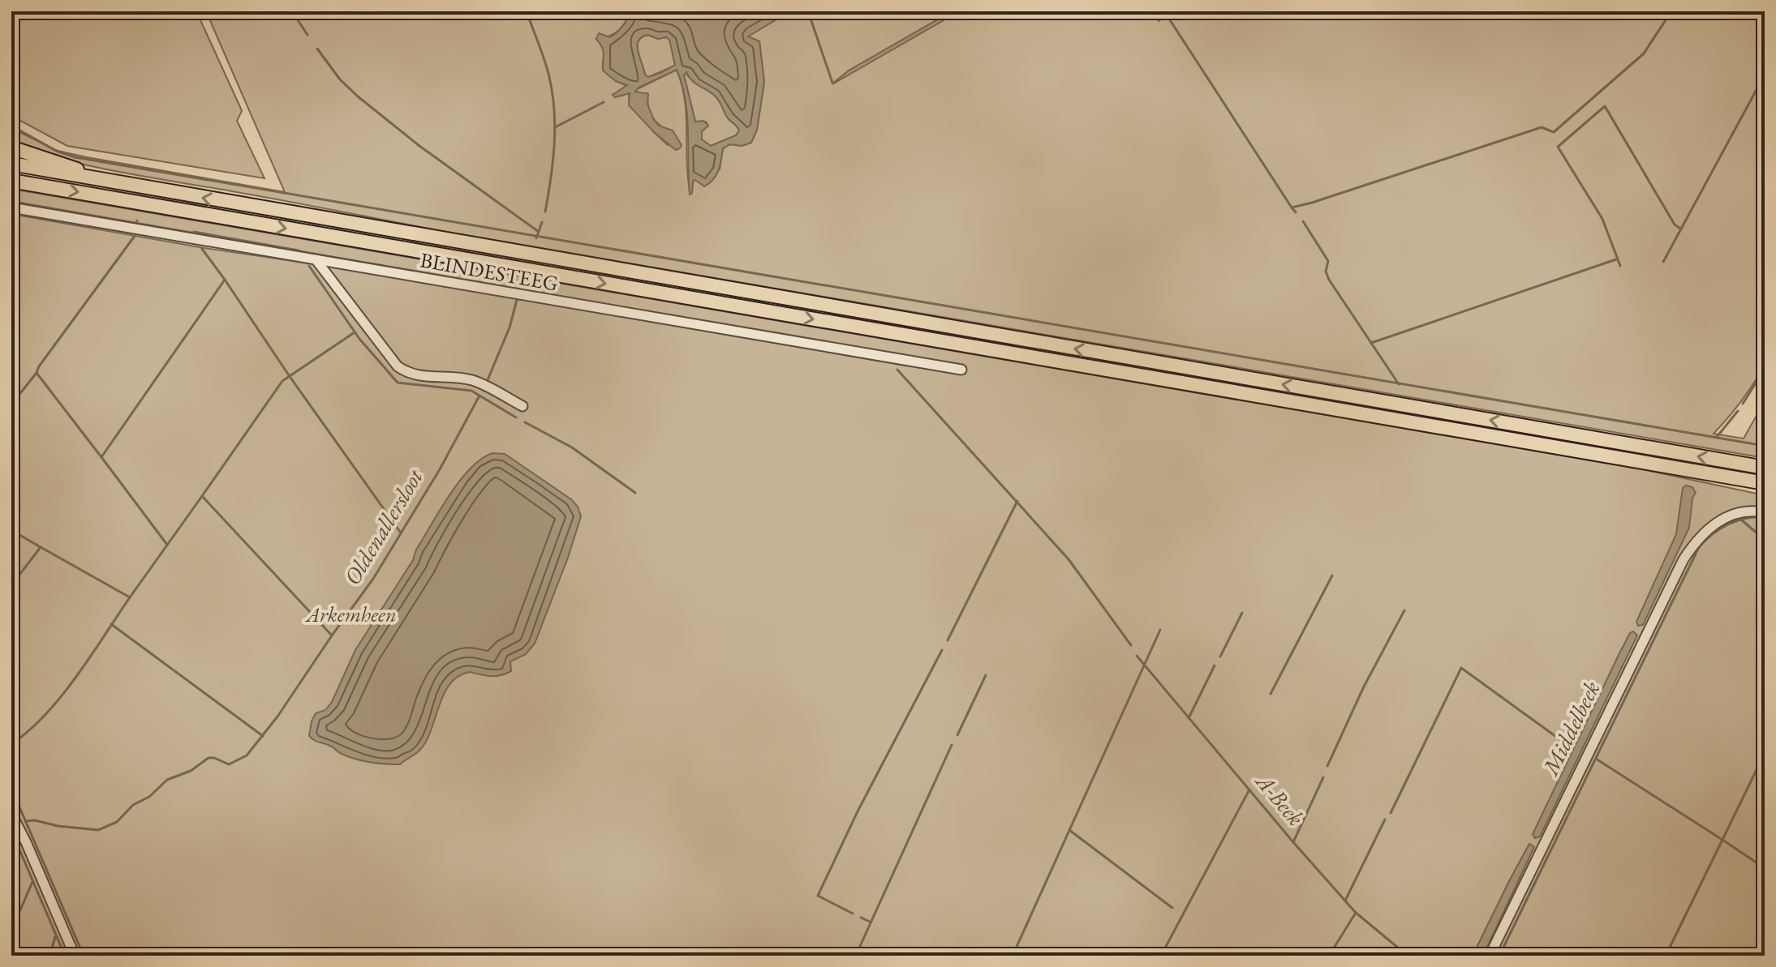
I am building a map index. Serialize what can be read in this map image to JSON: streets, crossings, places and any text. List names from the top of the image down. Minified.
{"streets":{"street":["BLINDESTEEG"]},"water":["Oldenallersloot","Middelbeek","A-Beek"],"parks":["Arkemheen"]}
